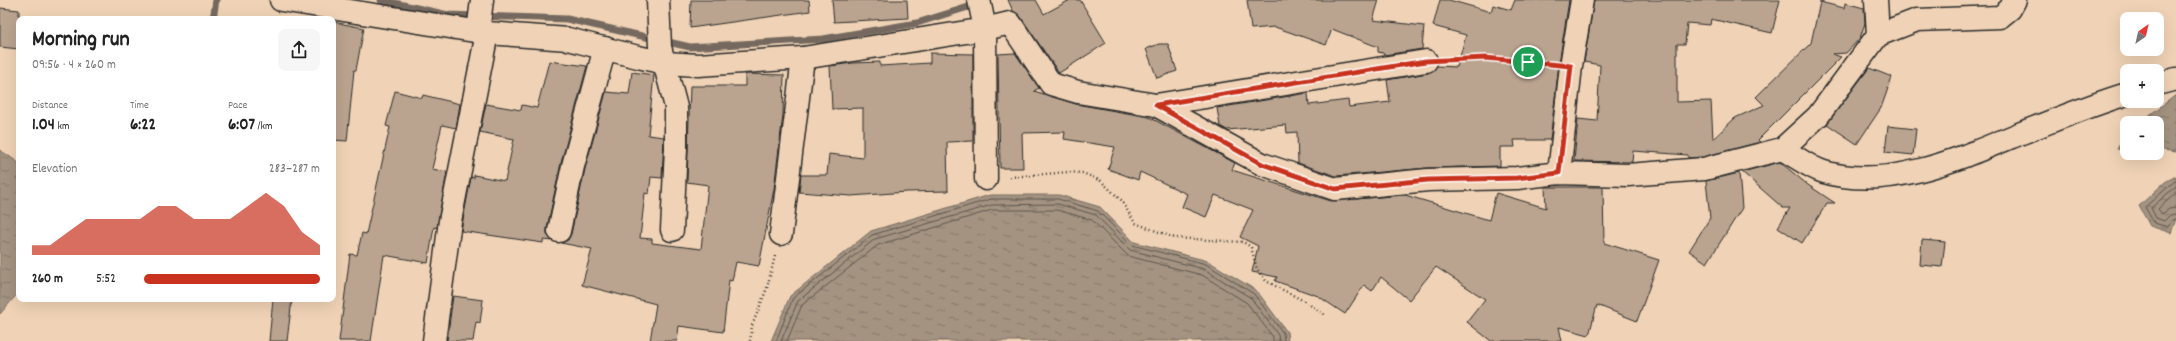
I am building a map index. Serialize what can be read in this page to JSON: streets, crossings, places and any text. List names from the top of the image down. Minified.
{"north":"top right","page":{"map_buttons":["+","−"],"heading":["Morning run","09:56 · 4 × 260 m"],"stats":[["Distance","1.04 km"],["Time","6:22"],["Pace","6:07 /km"]],"chart":["Elevation","283–287 m"],"list":[{"name":"260 m","note":"5:52"}]}}
